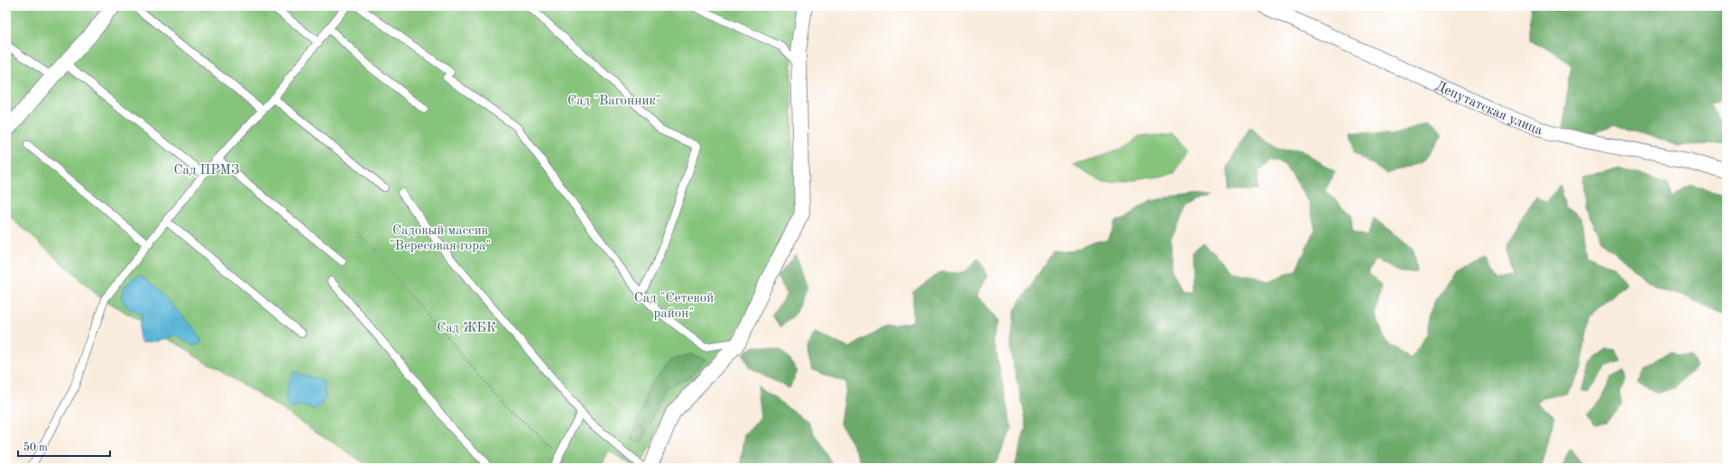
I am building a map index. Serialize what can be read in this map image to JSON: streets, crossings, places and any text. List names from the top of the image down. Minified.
{"streets":{"street":["Депутатская улица"]},"parks":["Сад \"Вагонник\"","Сад ПРМЗ","Садовый массив \"Вересовая гора\"","Сад \"Сетевой район\"","Сад ЖБК"],"scale_bar":"50 m"}
